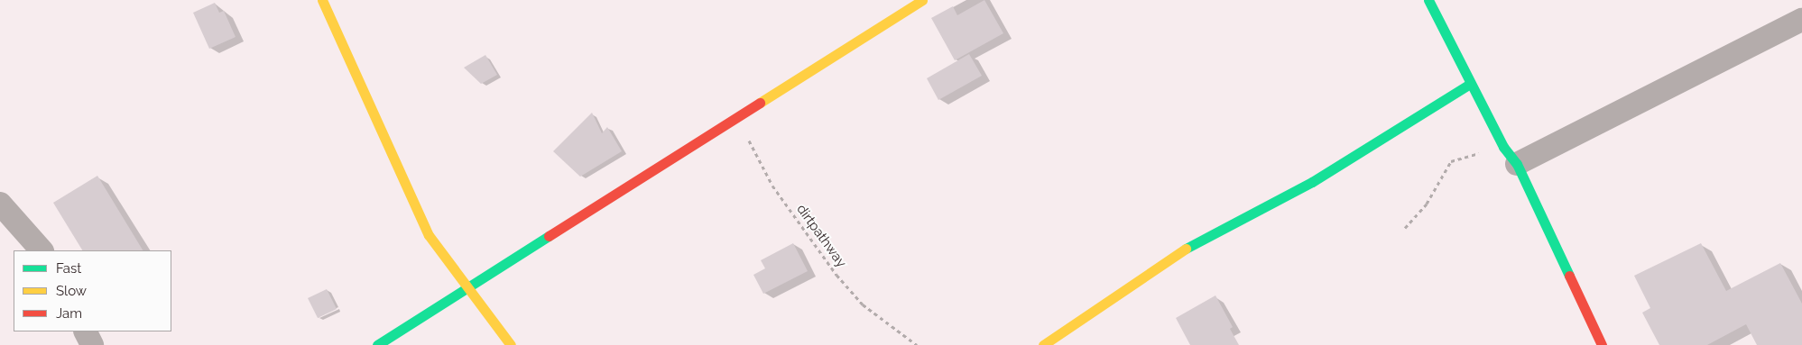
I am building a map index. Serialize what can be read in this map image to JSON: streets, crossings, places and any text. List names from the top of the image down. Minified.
{"streets":{"path":["dirtpathway"]},"legend":["Fast","Slow","Jam"]}
